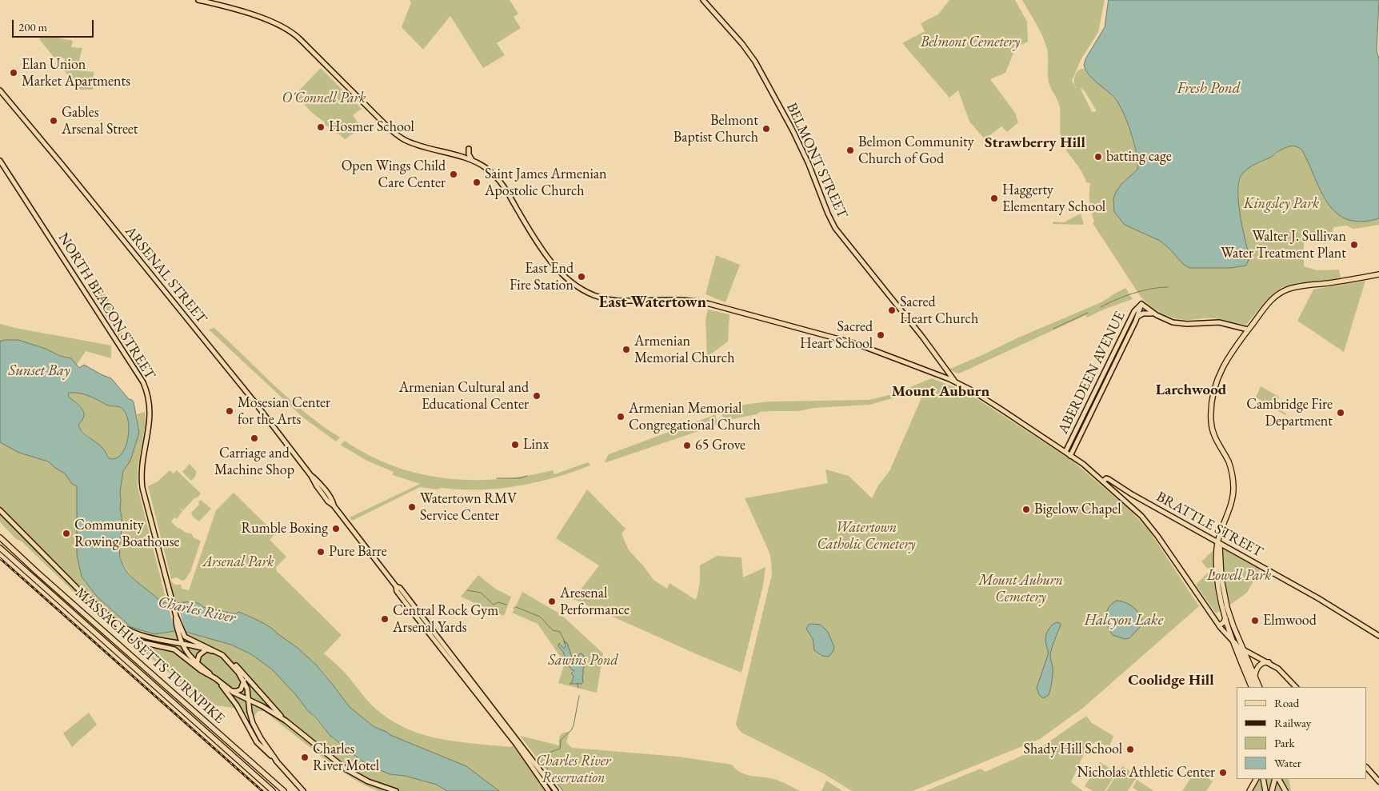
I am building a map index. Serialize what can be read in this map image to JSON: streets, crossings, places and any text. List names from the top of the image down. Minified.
{"streets":{"highway":["MASSACHUSETTS TURNPIKE"],"main road":["BELMONT STREET","ARSENAL STREET","NORTH BEACON STREET","ABERDEEN AVENUE","BRATTLE STREET"]},"districts":["Strawberry Hill","East Watertown","Larchwood","Mount Auburn","Coolidge Hill"],"water":["Fresh Pond","Sunset Bay","Charles River","Halcyon Lake"],"parks":["Belmont Cemetery","O'Connell Park","Kingsley Park","Watertown Catholic Cemetery","Arsenal Park","Lowell Park","Mount Auburn Cemetery","Sawins Pond","Charles River Reservation"],"places":["Elan Union Market Apartments","Gables Arsenal Street","Hosmer School","Belmont Baptist Church","Belmon Community Church of God","batting cage","Open Wings Child Care Center","Saint James Armenian Apostolic Church","Haggerty Elementary School","Walter J. Sullivan Water Treatment Plant","East End Fire Station","Sacred Heart Church","Sacred Heart School","Armenian Memorial Church","Armenian Cultural and Educational Center","Mosesian Center for the Arts","Cambridge Fire Department","Armenian Memorial Congregational Church","Carriage and Machine Shop","Linx","65 Grove","Watertown RMV Service Center","Bigelow Chapel","Rumble Boxing","Community Rowing Boathouse","Pure Barre","Aresenal Performance","Central Rock Gym Arsenal Yards","Elmwood","Shady Hill School","Charles River Motel","Nicholas Athletic Center"],"legend":["Road","Railway","Park","Water"],"scale_bar":"200 m"}
